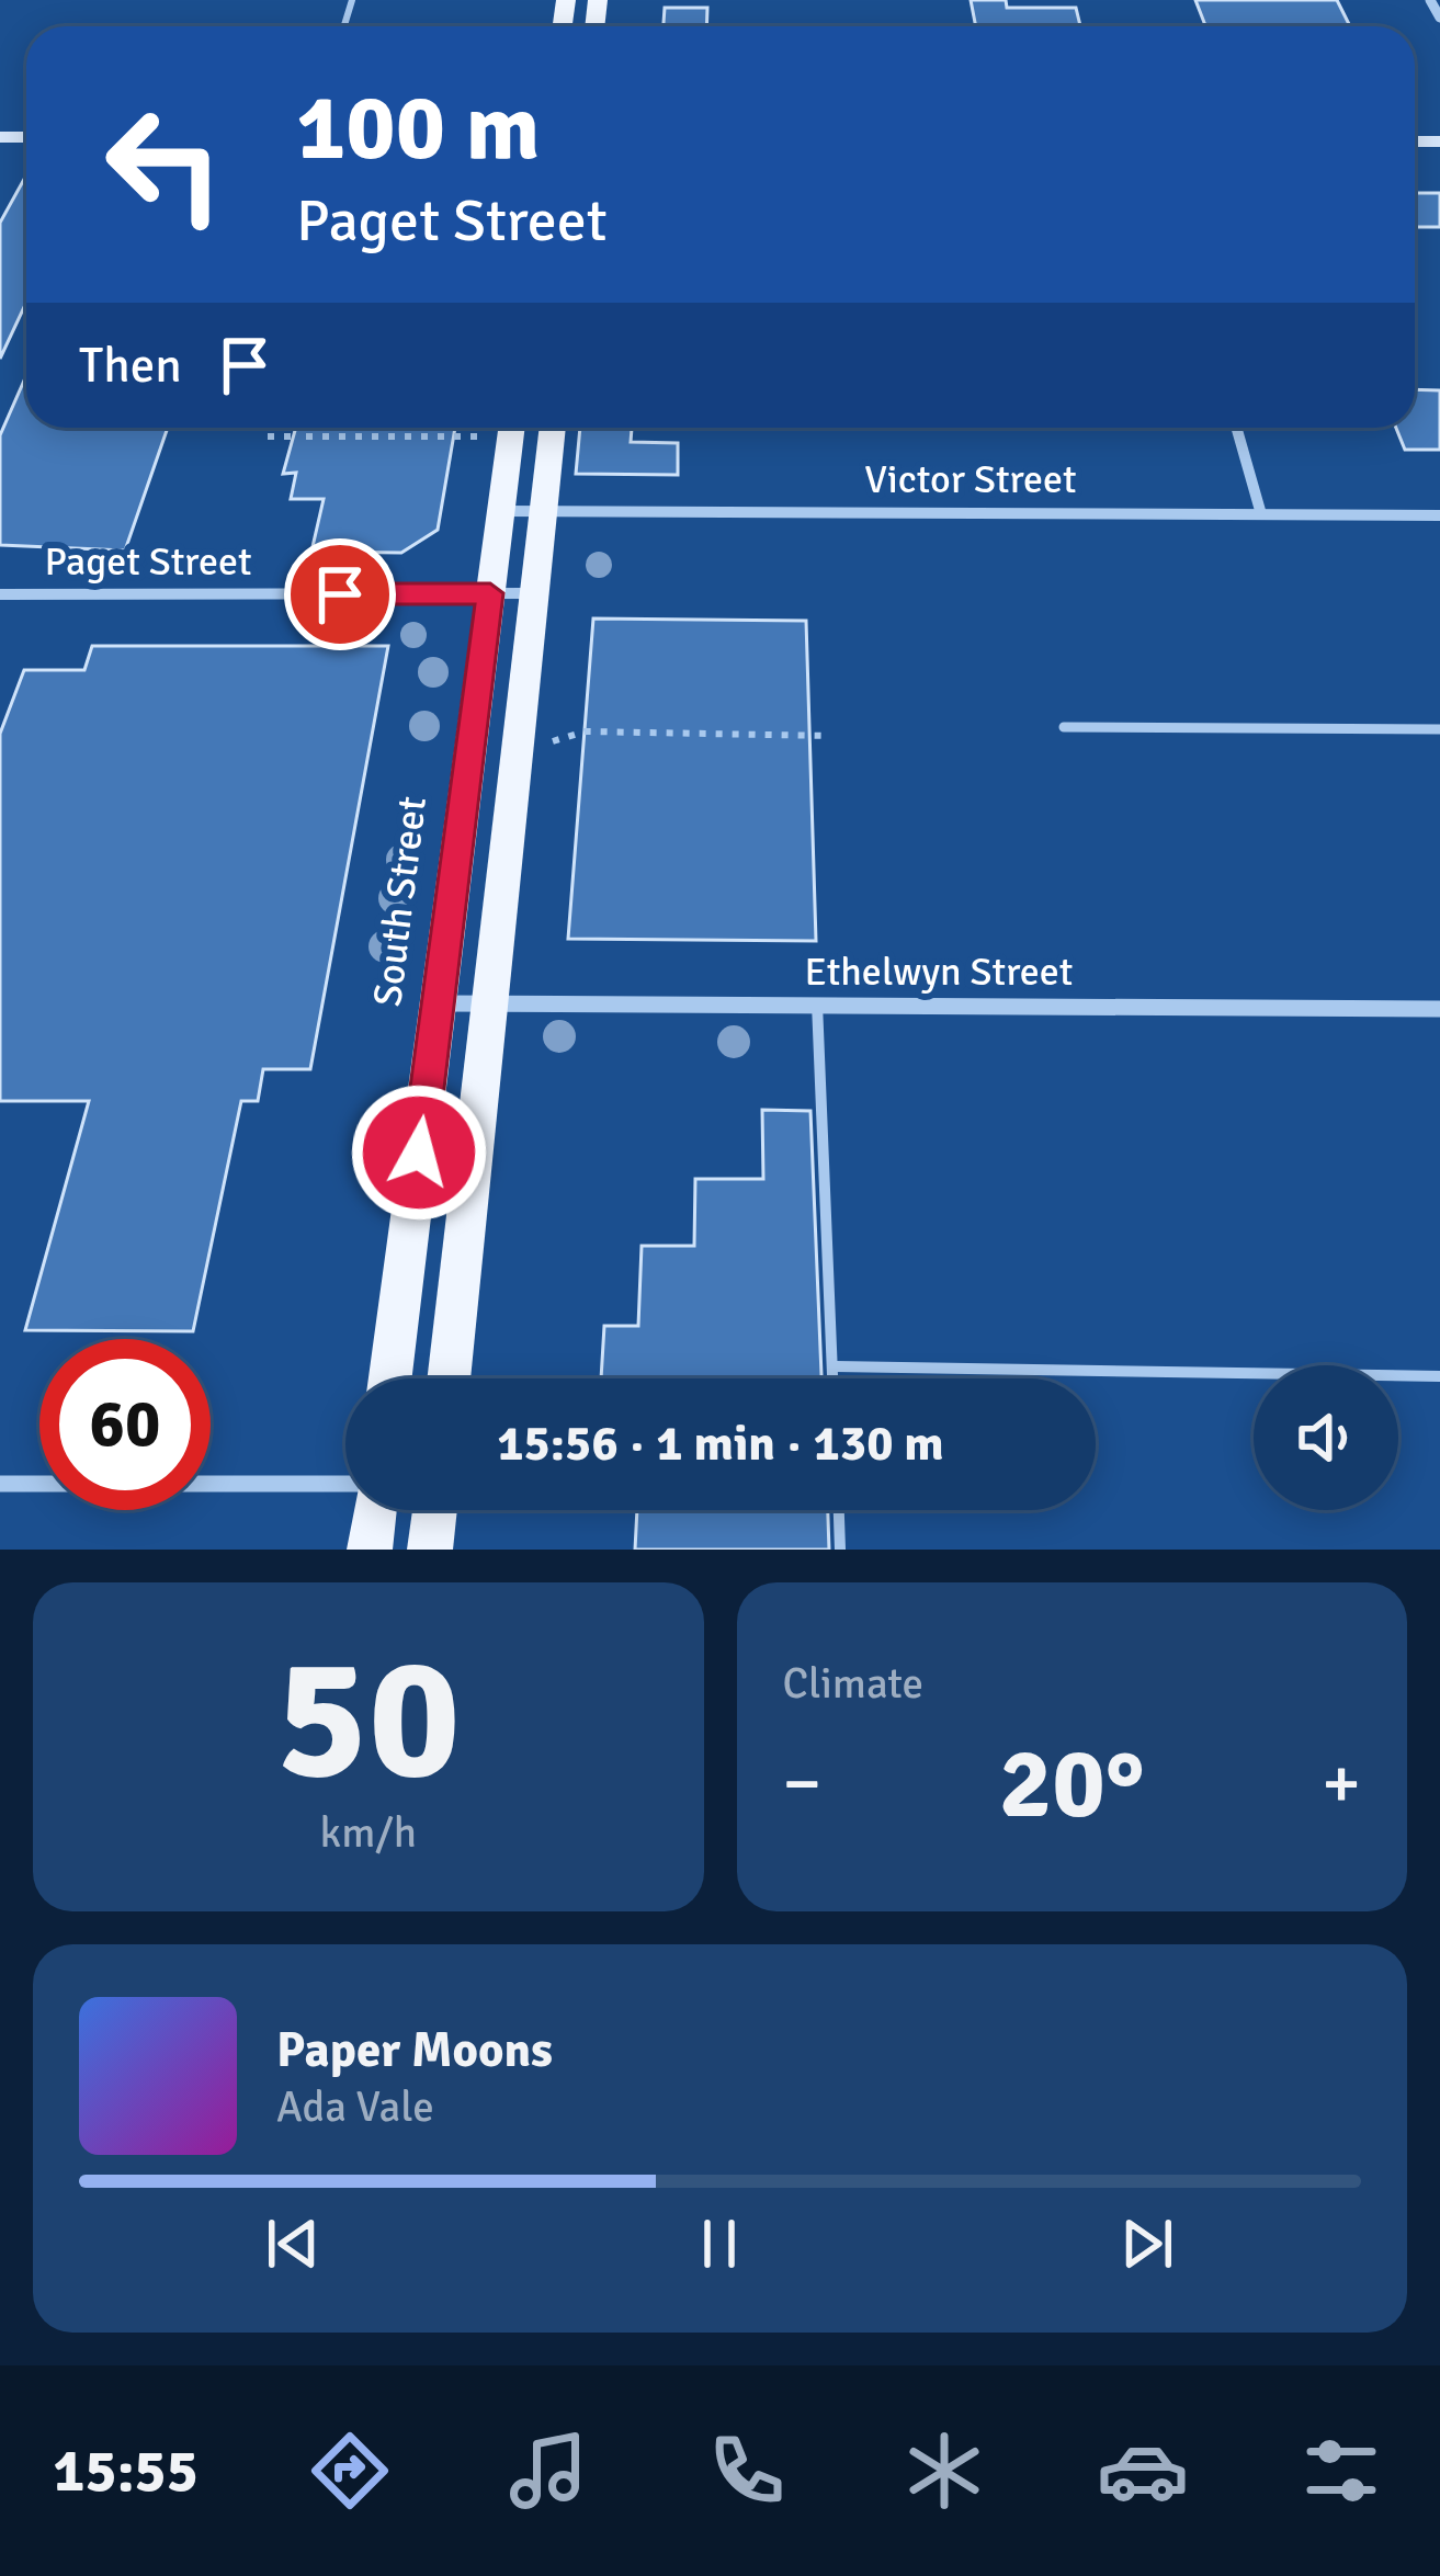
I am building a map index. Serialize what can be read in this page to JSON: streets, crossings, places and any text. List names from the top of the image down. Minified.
{"streets":{"main road":["South Street"],"street":["Victor Street","Paget Street","Ethelwyn Street"]},"crossings":[["Victor Street","South Street"],["Paget Street","South Street"],["South Street","Ethelwyn Street"]],"page":{"turn":["100 m","Paget Street"],"then":"Then","limit":"60","trip":"15:56 · 1 min · 130 m","tile":[["50","km/h"],"Climate"],"heat":["−","20°","+"],"song":["Paper Moons","Ada Vale"],"tabs":"15:55"}}
